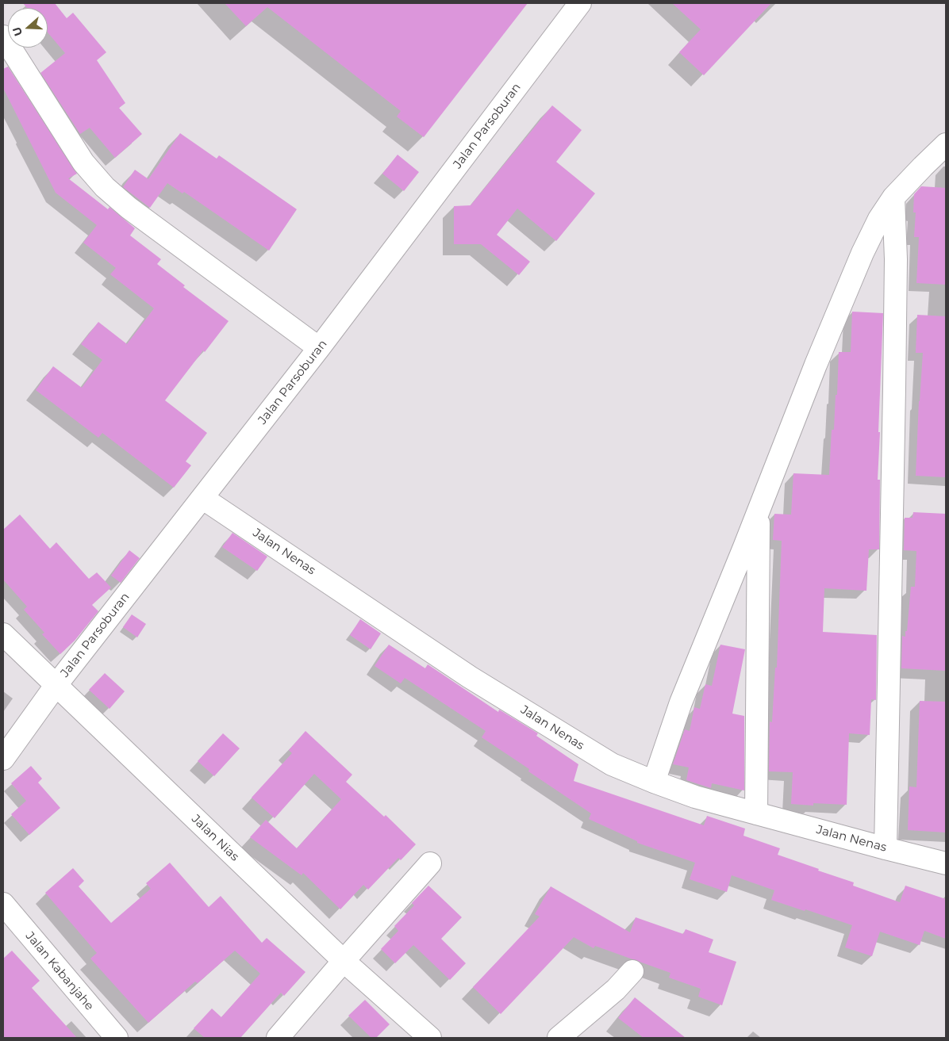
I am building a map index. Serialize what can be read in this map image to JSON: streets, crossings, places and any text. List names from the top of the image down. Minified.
{"streets":{"street":["Jalan Parsoburan","Jalan Nenas","Jalan Nias","Jalan Kabanjahe"]},"crossings":[["Jalan Parsoburan","Jalan Nenas"],["Jalan Parsoburan","Jalan Nias"]],"north":"left"}
